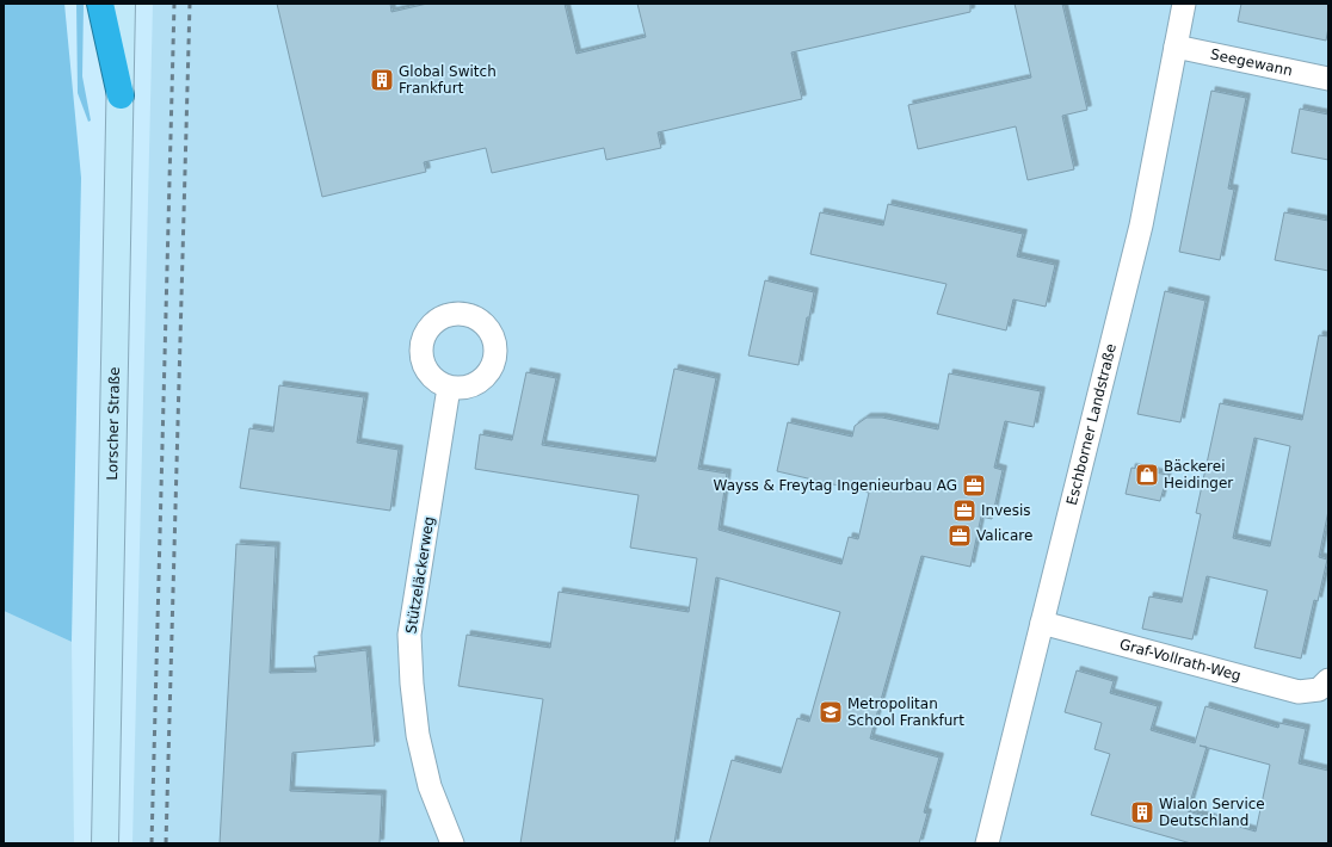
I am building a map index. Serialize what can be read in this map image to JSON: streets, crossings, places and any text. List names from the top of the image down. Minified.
{"streets":{"main road":["Lorscher Straße"],"street":["Seegewann","Eschborner Landstraße","Stützeläckerweg","Graf-Vollrath-Weg"]},"crossings":[["Seegewann","Eschborner Landstraße"],["Eschborner Landstraße","Graf-Vollrath-Weg"]],"places":{"building":["Global Switch Frankfurt","Wialon Service Deutschland"],"shop":["Bäckerei Heidinger"],"office":["Wayss & Freytag Ingenieurbau AG","Invesis","Valicare"],"school or university":["Metropolitan School Frankfurt"]}}
